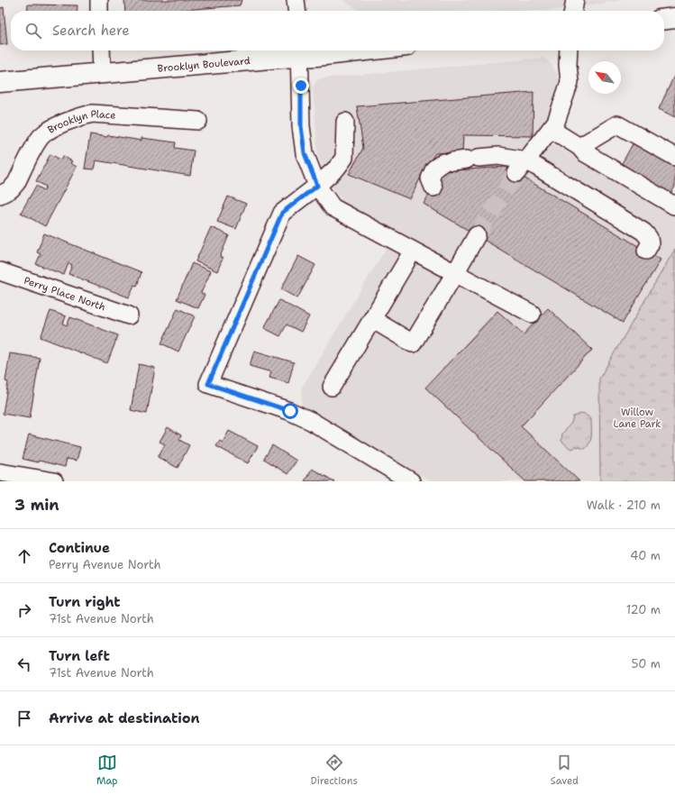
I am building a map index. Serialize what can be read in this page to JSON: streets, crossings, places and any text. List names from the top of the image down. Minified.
{"streets":{"main road":["Brooklyn Boulevard"],"street":["Brooklyn Place","Perry Place North"]},"parks":["Willow Lane Park"],"north":"top left","page":{"search":"Search here","heading":["3 min","Walk · 210 m"],"list":[["Continue","Perry Avenue North","40 m"],["Turn right","71st Avenue North","120 m"],["Turn left","71st Avenue North","50 m"],"Arrive at destination"],"nav":["Map","Directions","Saved"]}}
